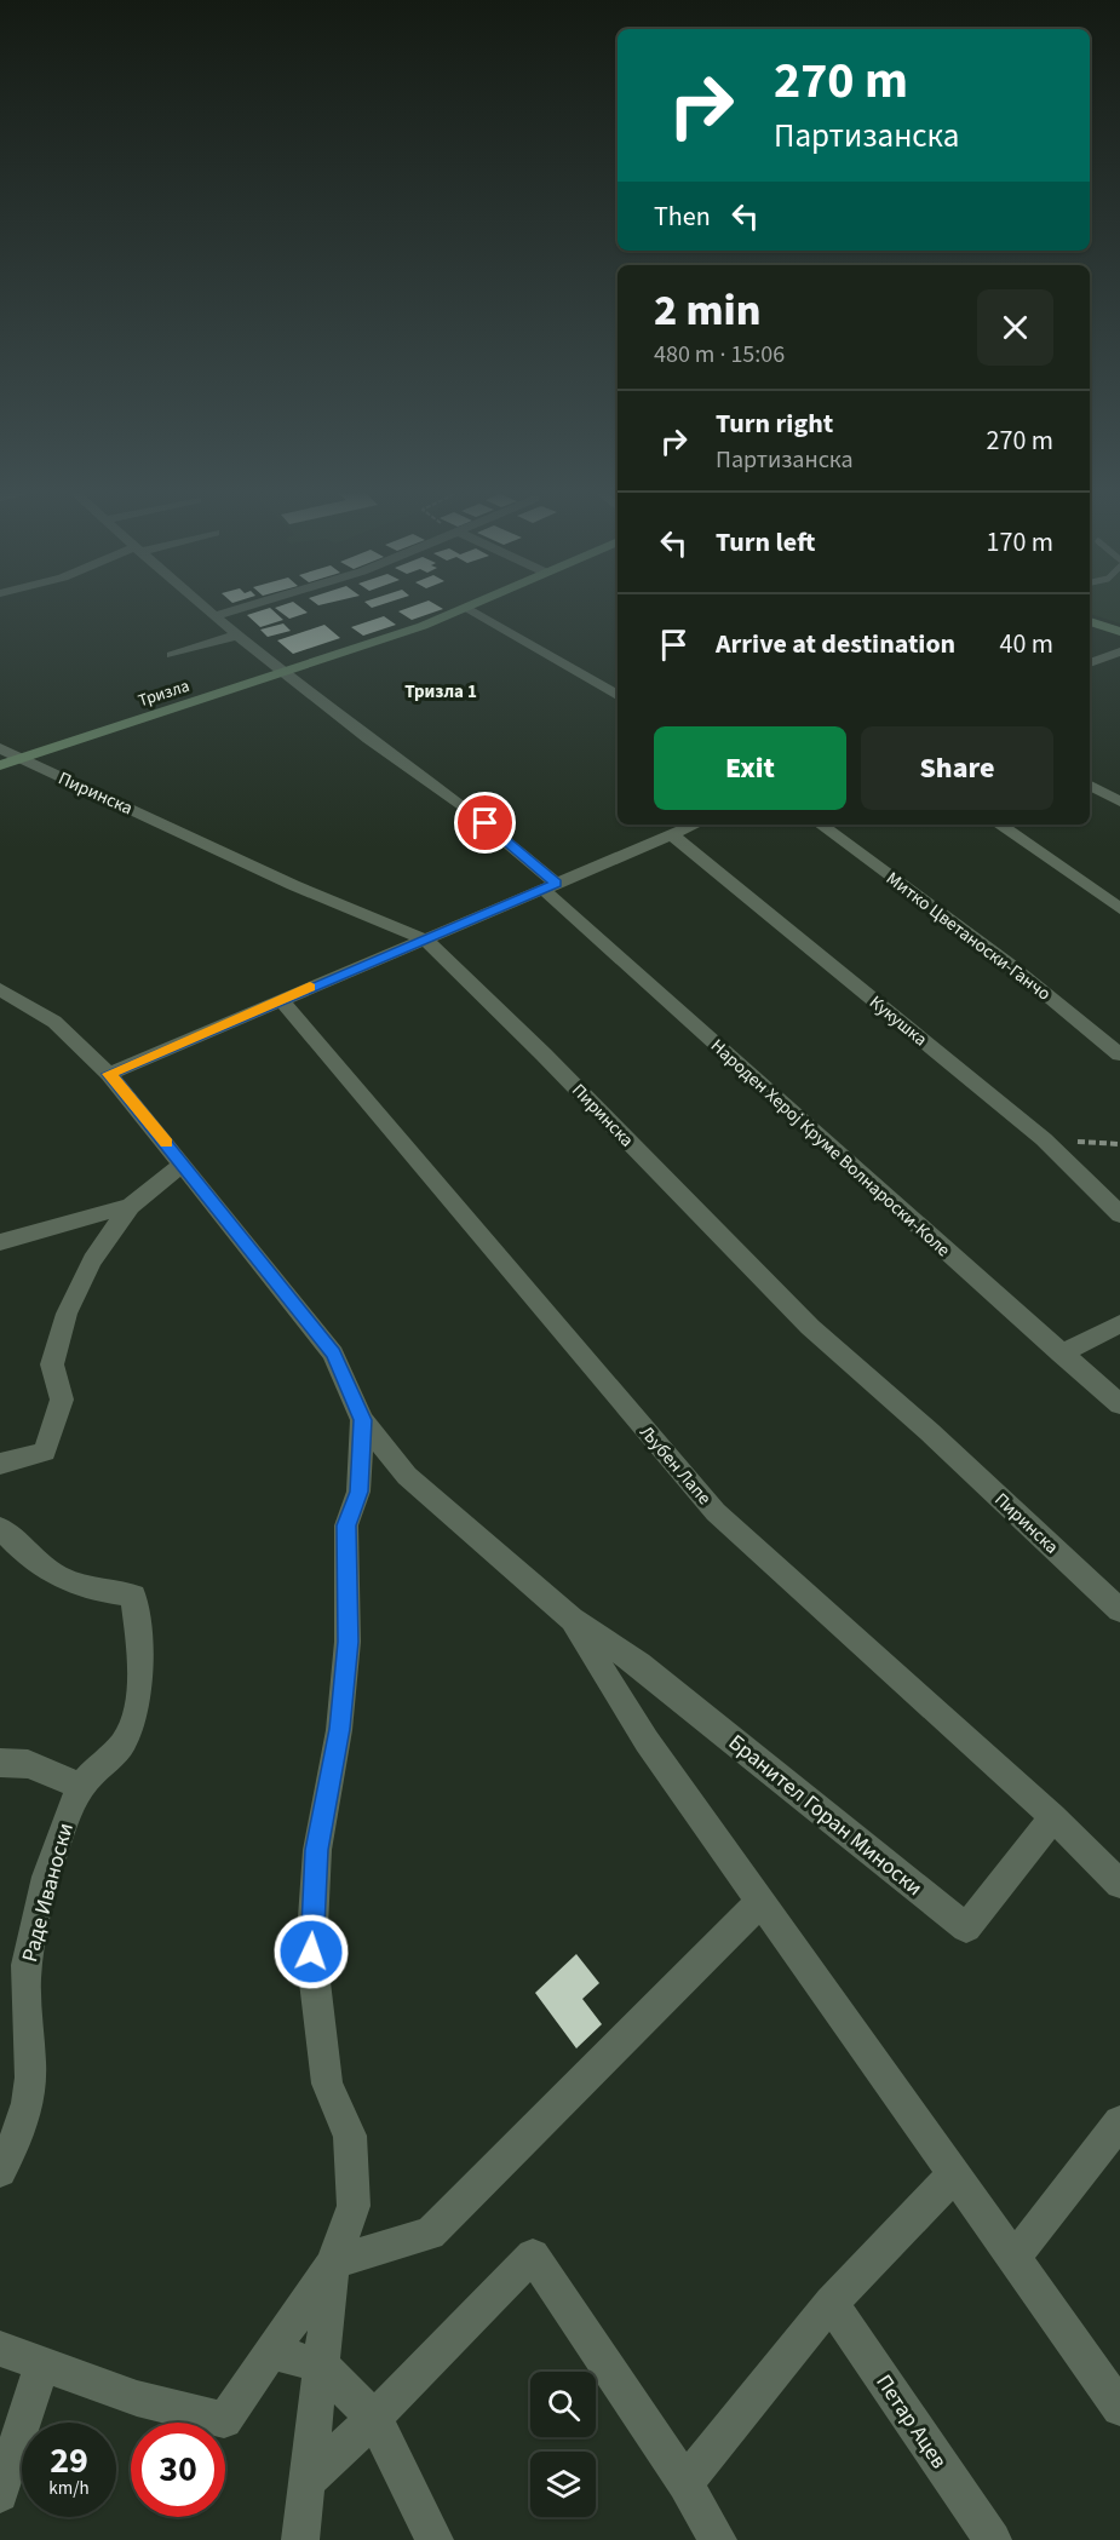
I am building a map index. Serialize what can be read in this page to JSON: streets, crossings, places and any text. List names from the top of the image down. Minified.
{"streets":{"street":["Тризла","Пиринска","Митко Цветаноски-Ганчо","Кукушка","Народен Херој Круме Волнароски-Коле","Љубен Лапе","Бранител Горан Миноски","Раде Иваноски","Петар Ацев"]},"crossings":[["Тризла","Пиринска"],["Тризла","Народен Херој Круме Волнароски-Коле"],["Љубен Лапе","Бранител Горан Миноски"]],"districts":["Тризла 1"],"page":{"turn":["270 m","Партизанска"],"then":"Then","heading":["2 min","480 m · 15:06"],"list":[{"name":"Turn right","note":"Партизанска","value":"270 m"},{"name":"Turn left","value":"170 m"},{"name":"Arrive at destination","value":"40 m"}],"buttons":["Exit","Share"],"speed":"29 km/h","limit":"30"}}
